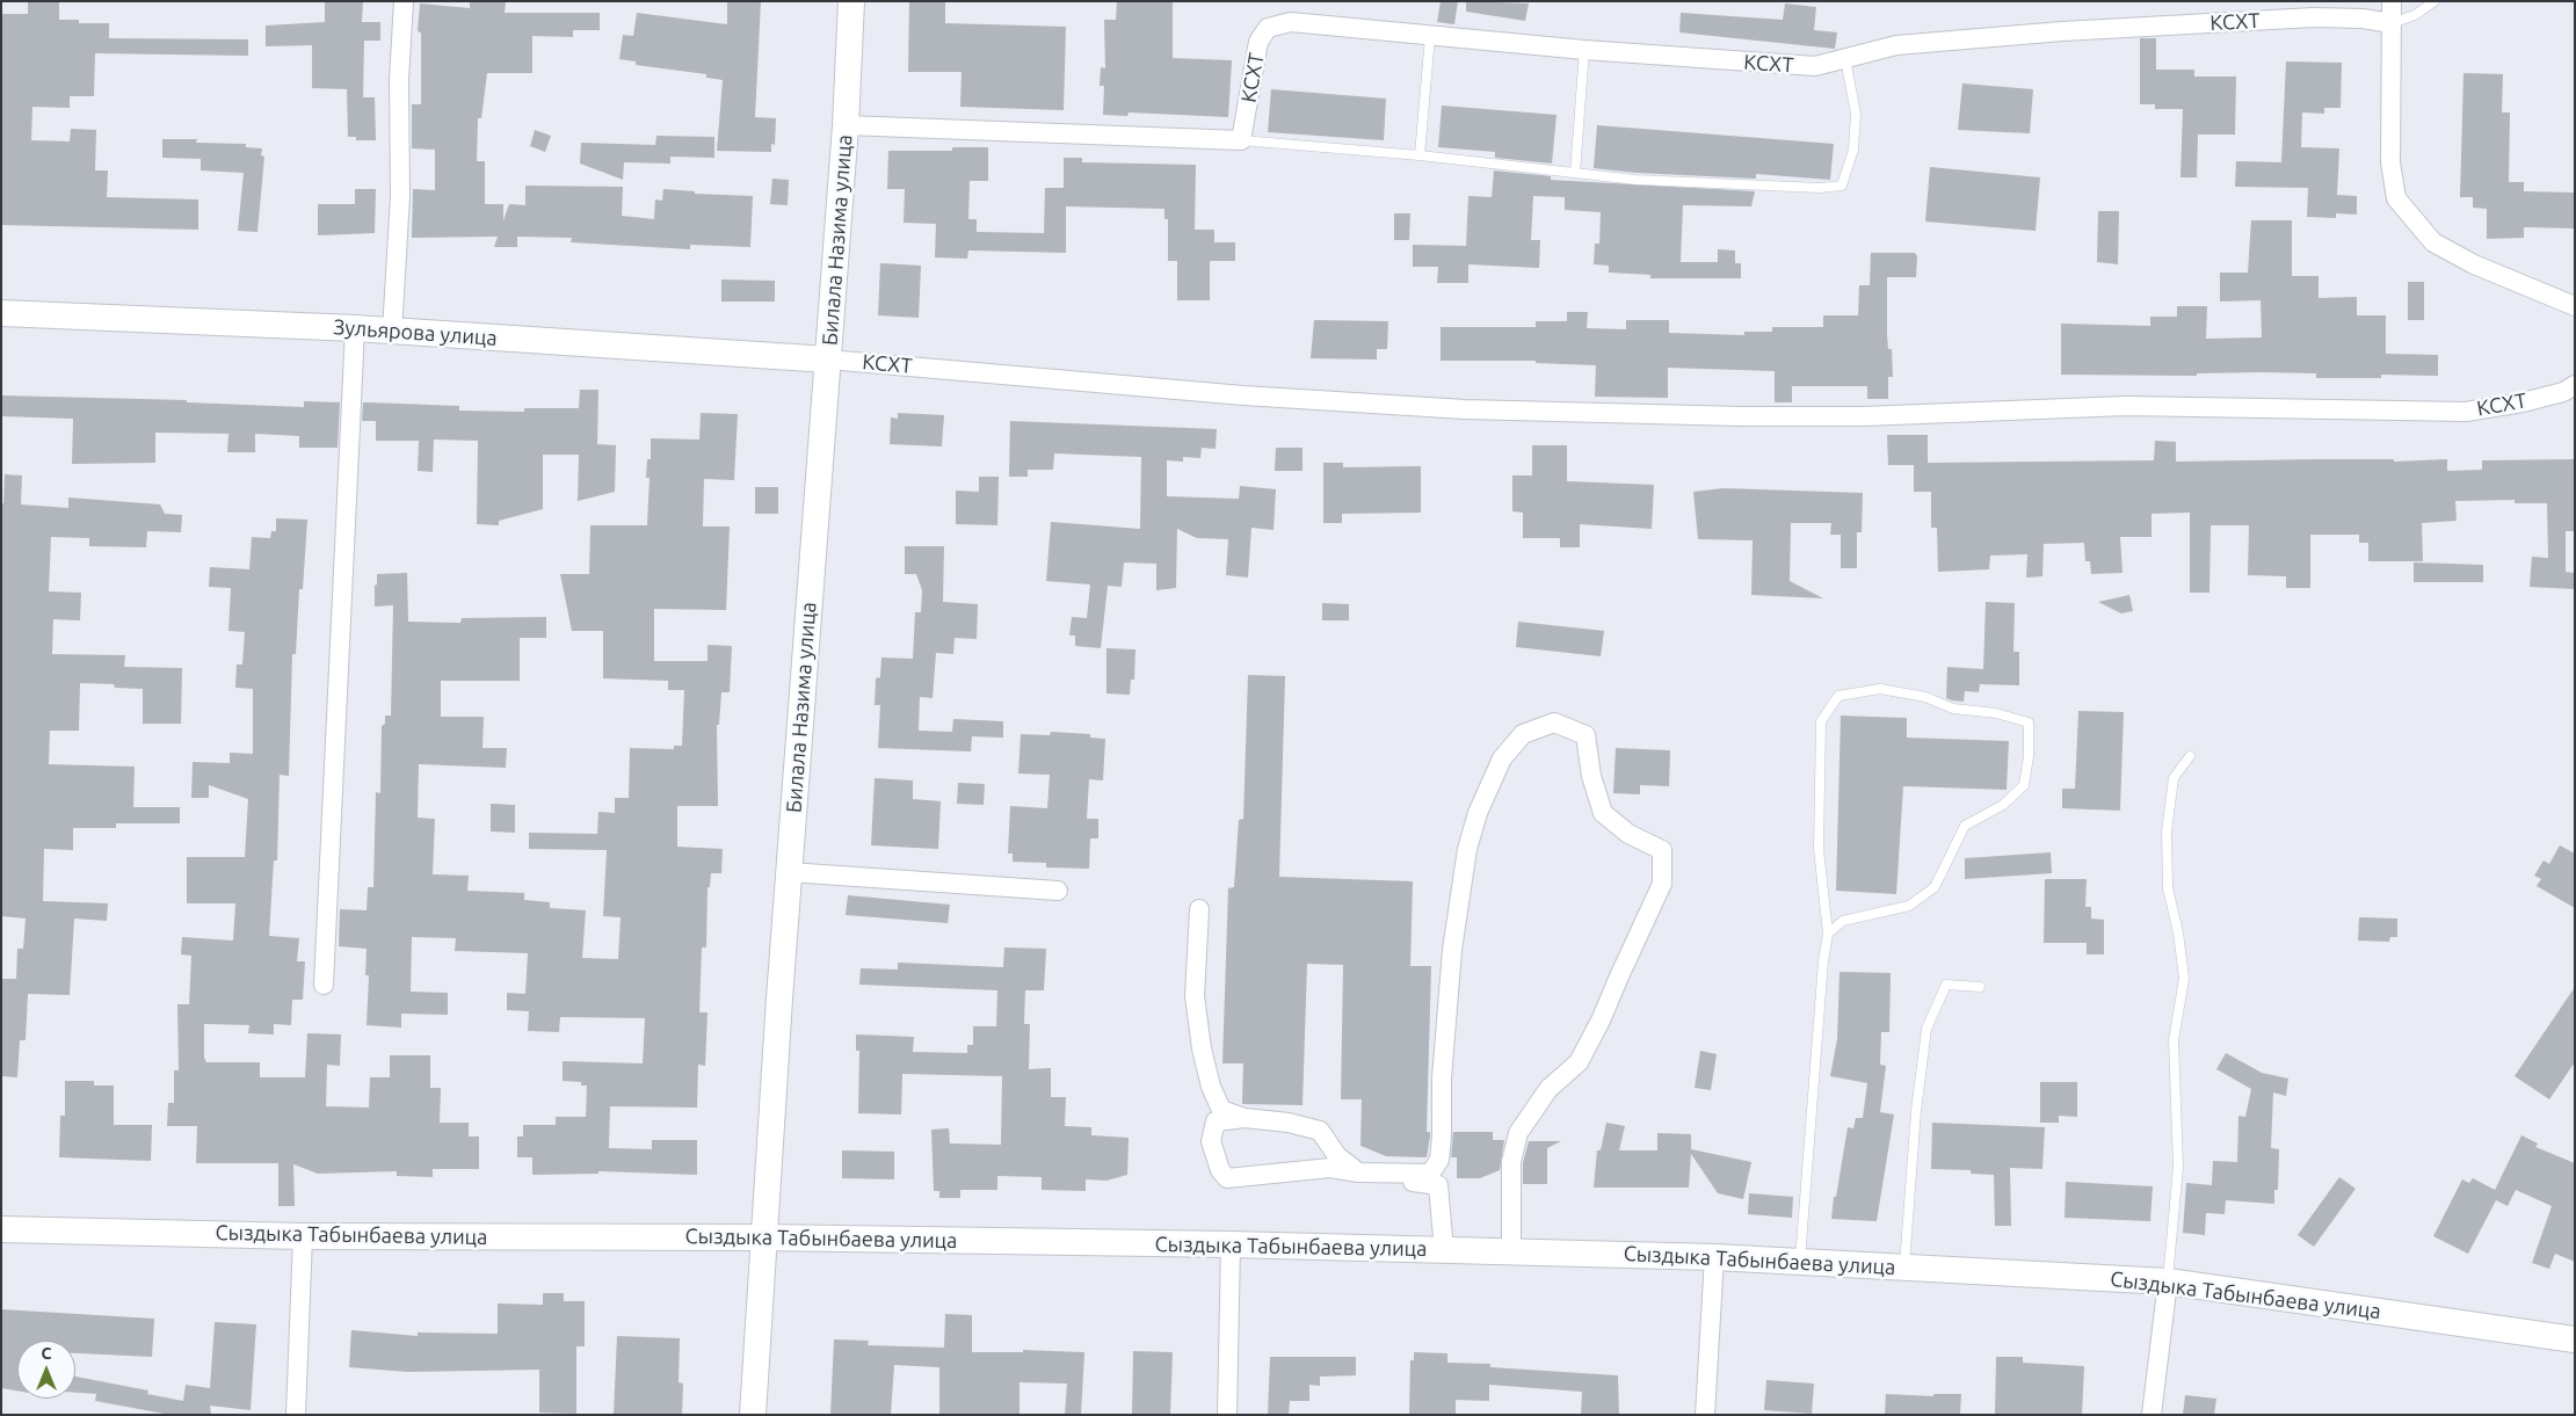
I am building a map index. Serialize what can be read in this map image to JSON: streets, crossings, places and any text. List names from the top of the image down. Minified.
{"streets":{"street":["КСХТ","Билала Назима улица","Зульярова улица","Сыздыка Табынбаева улица"]},"crossings":[["КСХТ","Билала Назима улица"],["КСХТ","Зульярова улица"],["Билала Назима улица","Зульярова улица"],["Билала Назима улица","Сыздыка Табынбаева улица"]],"north":"top"}
